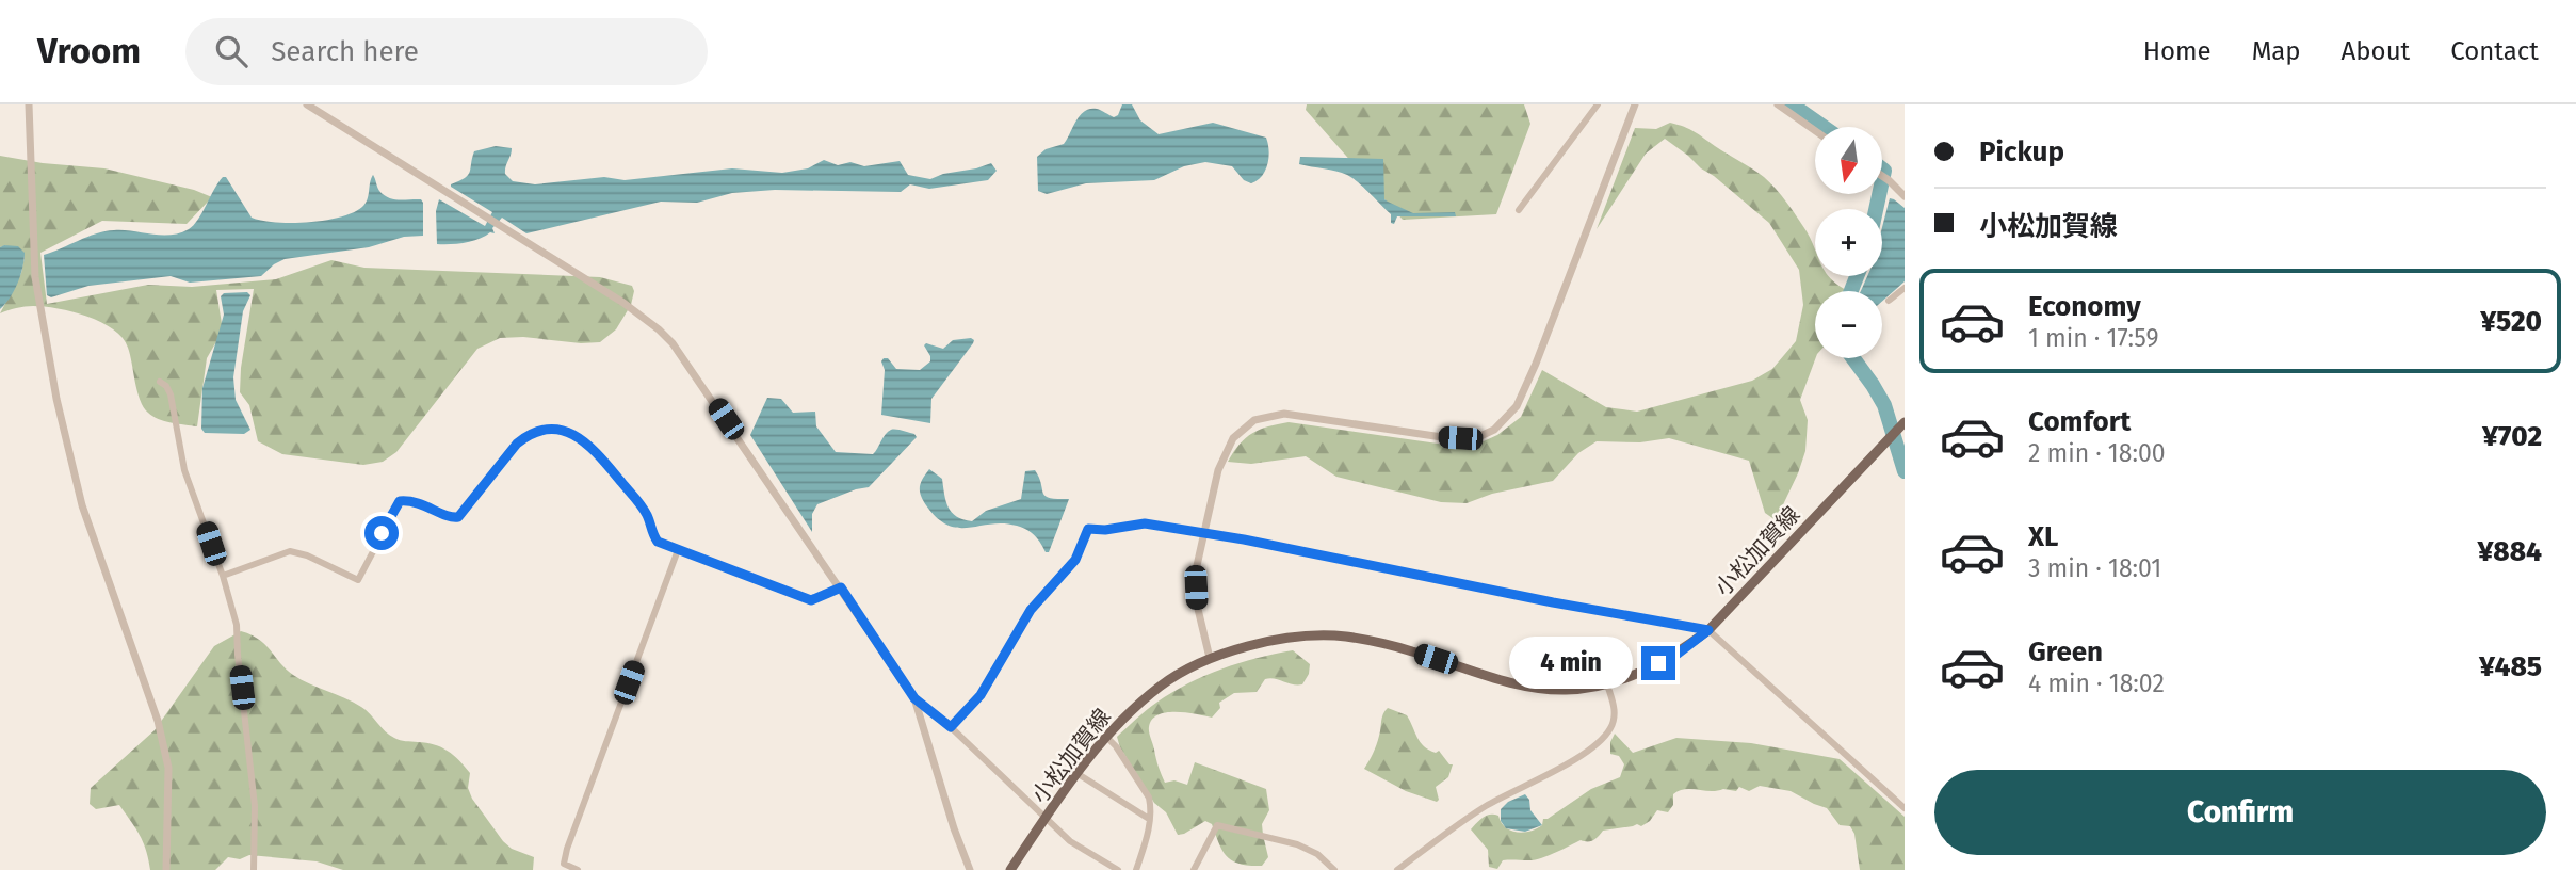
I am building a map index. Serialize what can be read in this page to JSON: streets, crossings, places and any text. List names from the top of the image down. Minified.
{"streets":{"main road":["小松加賀線"]},"north":"bottom","page":{"header":"Vroom","search":"Search here","nav":["Home","Map","About","Contact"],"banner":["Pickup","小松加賀線"],"map_buttons":["+","−"],"list":[{"name":"Economy","note":"1 min · 17:59","value":"¥520"},{"name":"Comfort","note":"2 min · 18:00","value":"¥702"},{"name":"XL","note":"3 min · 18:01","value":"¥884"},{"name":"Green","note":"4 min · 18:02","value":"¥485"}],"bubble":"4 min","buttons":"Confirm"}}
